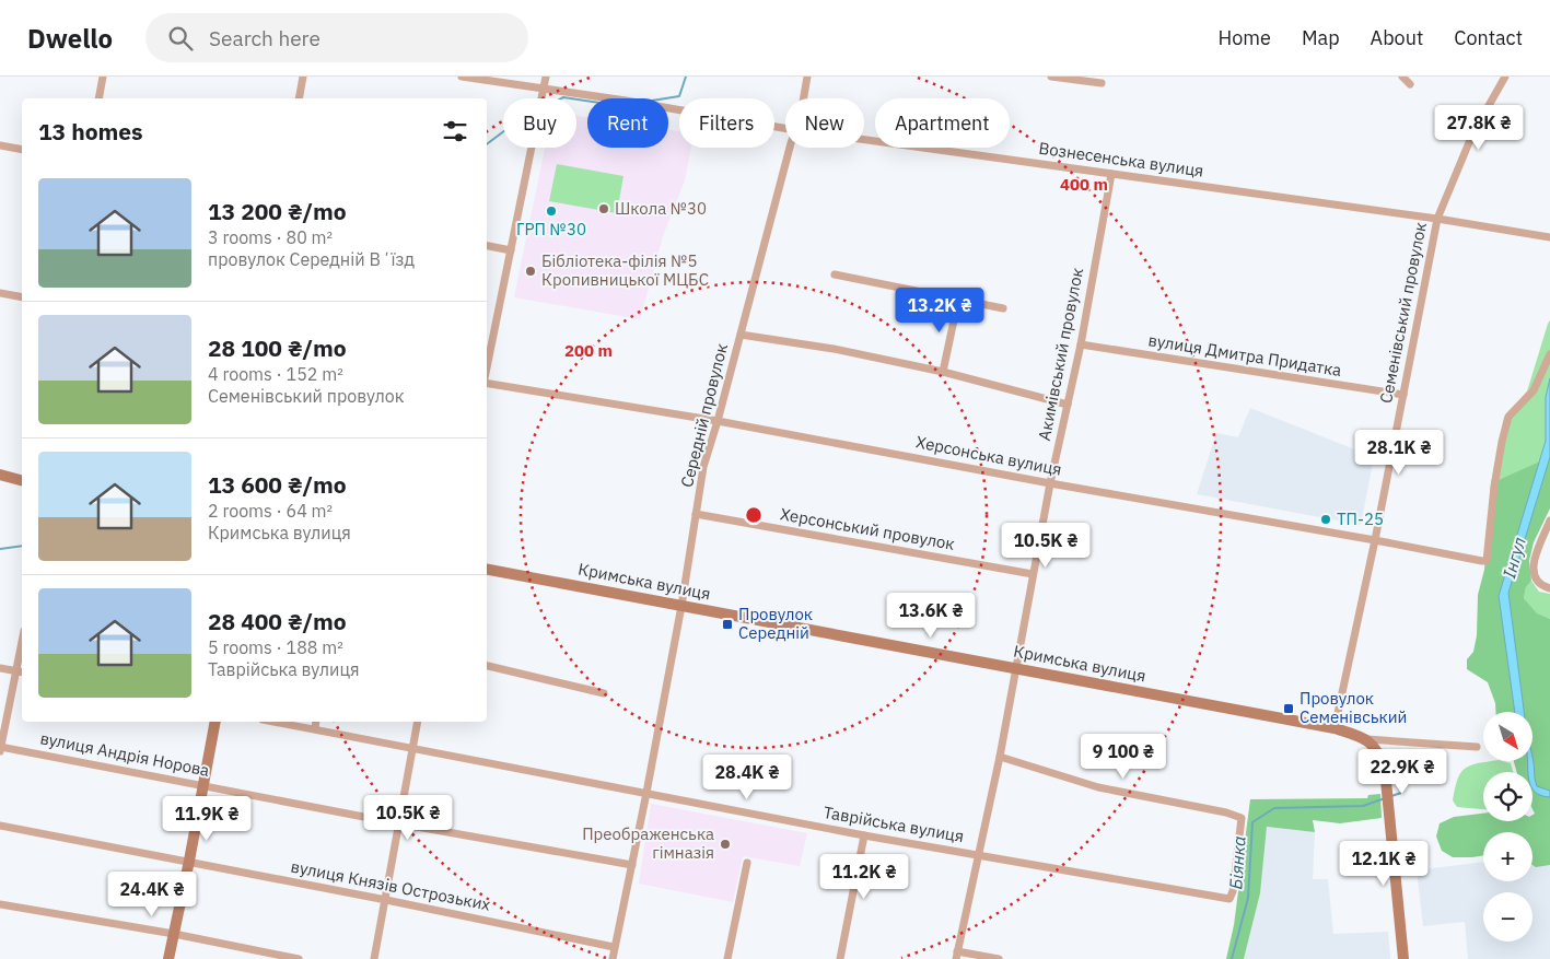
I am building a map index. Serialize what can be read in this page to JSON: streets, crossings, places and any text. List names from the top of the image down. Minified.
{"streets":{"street":["Вознесенська вулиця","Семенівський провулок","Акимівський провулок","вулиця Дмитра Придатка","Середній провулок","Херсонська вулиця","Херсонський провулок","Кримська вулиця","вулиця Андрія Норова","Таврійська вулиця","вулиця Князів Острозьких"]},"crossings":[["Вознесенська вулиця","Семенівський провулок"],["Вознесенська вулиця","Акимівський провулок"],["Семенівський провулок","вулиця Дмитра Придатка"],["Семенівський провулок","Херсонська вулиця"],["Семенівський провулок","Кримська вулиця"],["Акимівський провулок","вулиця Дмитра Придатка"],["Акимівський провулок","Херсонська вулиця"],["Акимівський провулок","Херсонський провулок"],["Акимівський провулок","Кримська вулиця"],["Акимівський провулок","Таврійська вулиця"],["Середній провулок","Херсонська вулиця"],["Середній провулок","Херсонський провулок"],["Середній провулок","Кримська вулиця"],["Середній провулок","вулиця Андрія Норова"],["Середній провулок","Таврійська вулиця"],["Середній провулок","вулиця Князів Острозьких"]],"water":["Інгул","Біянка"],"places":{"other":["Школа №30","ГРП №30","Бібліотека-філія №5 Кропивницької МЦБС","ТП-25","Преображенська гімназія"],"transit":["Провулок Середній","Провулок Семенівський"]},"north":"bottom right","page":{"header":"Dwello","search":"Search here","nav":["Home","Map","About","Contact"],"chip":["Buy","Rent","Filters","New","Apartment"],"heading":"13 homes","price":["27.8K ₴","13.2K ₴","28.1K ₴","10.5K ₴","13.6K ₴","9 100 ₴","22.9K ₴","28.4K ₴","10.5K ₴","11.9K ₴","12.1K ₴","11.2K ₴","24.4K ₴"],"list":[{"name":"13 200 ₴/mo","note":"3 rooms · 80 m² · провулок Середній Вʼїзд"},{"name":"28 100 ₴/mo","note":"4 rooms · 152 m² · Семенівський провулок"},{"name":"13 600 ₴/mo","note":"2 rooms · 64 m² · Кримська вулиця"},{"name":"28 400 ₴/mo","note":"5 rooms · 188 m² · Таврійська вулиця"}],"map_buttons":["+","−"]},"rings":["400 m","200 m"]}
